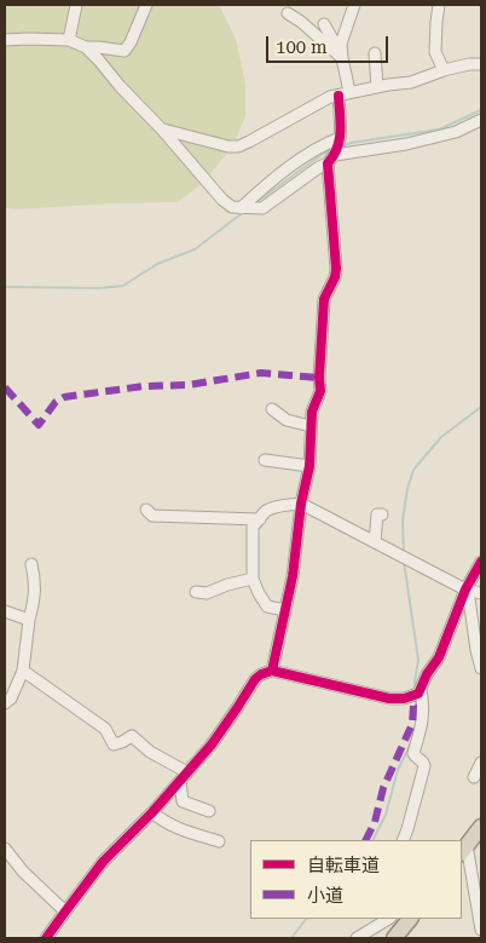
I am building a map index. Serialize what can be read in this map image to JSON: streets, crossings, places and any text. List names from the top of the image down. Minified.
{"legend":["自転車道","小道"],"scale_bar":"100 m"}
